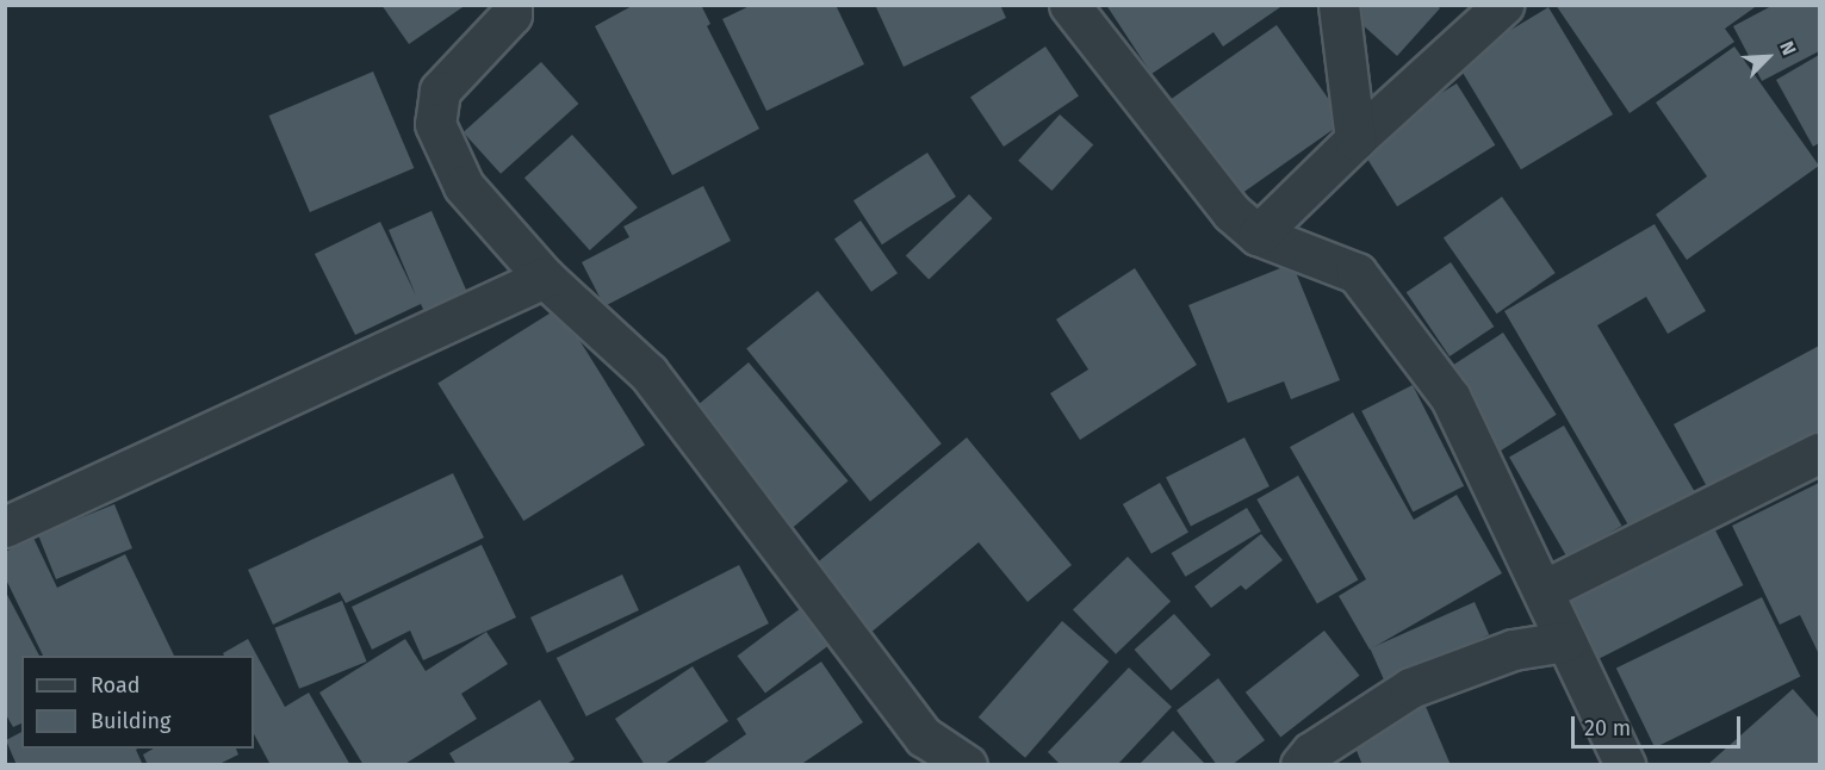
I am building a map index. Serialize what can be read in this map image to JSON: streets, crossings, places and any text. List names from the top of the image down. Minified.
{"legend":["Road","Building"],"scale_bar":"20 m","north":"top right"}
